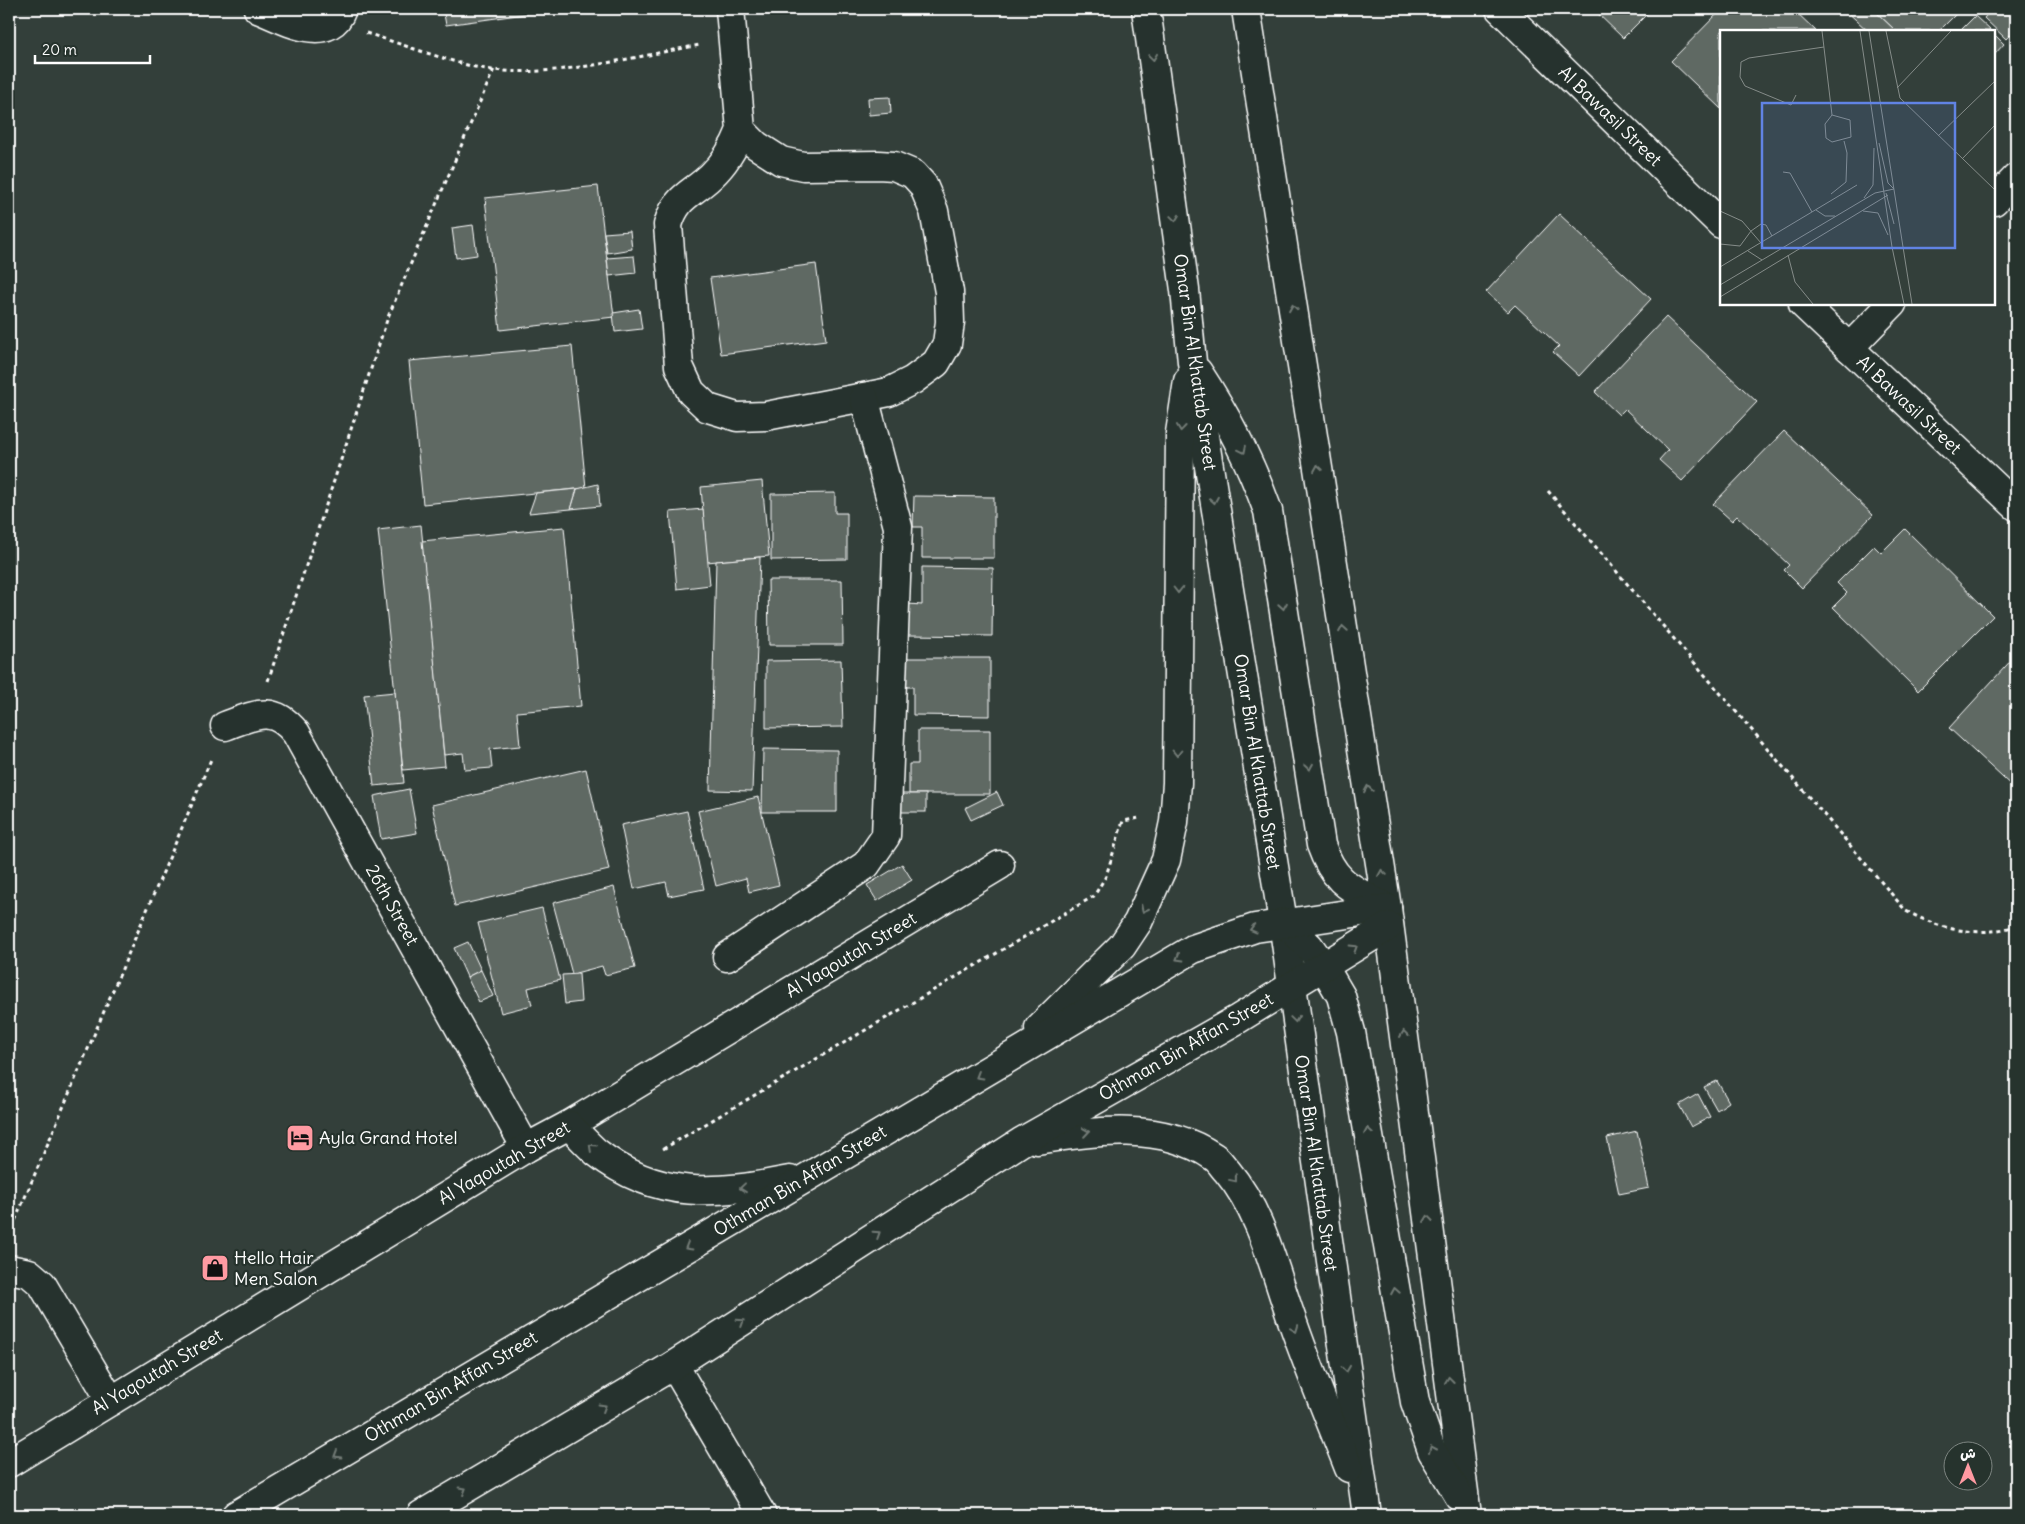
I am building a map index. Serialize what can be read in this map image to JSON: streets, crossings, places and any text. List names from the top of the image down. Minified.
{"streets":{"main road":["Al Bawasil Street","Omar Bin Al Khattab Street","26th Street","Al Yaqoutah Street","Othman Bin Affan Street"]},"crossings":[["Omar Bin Al Khattab Street","Othman Bin Affan Street"],["26th Street","Al Yaqoutah Street"]],"places":{"hotel":["Ayla Grand Hotel"],"shop":["Hello Hair Men Salon"]},"scale_bar":"20 m","north":"top"}
